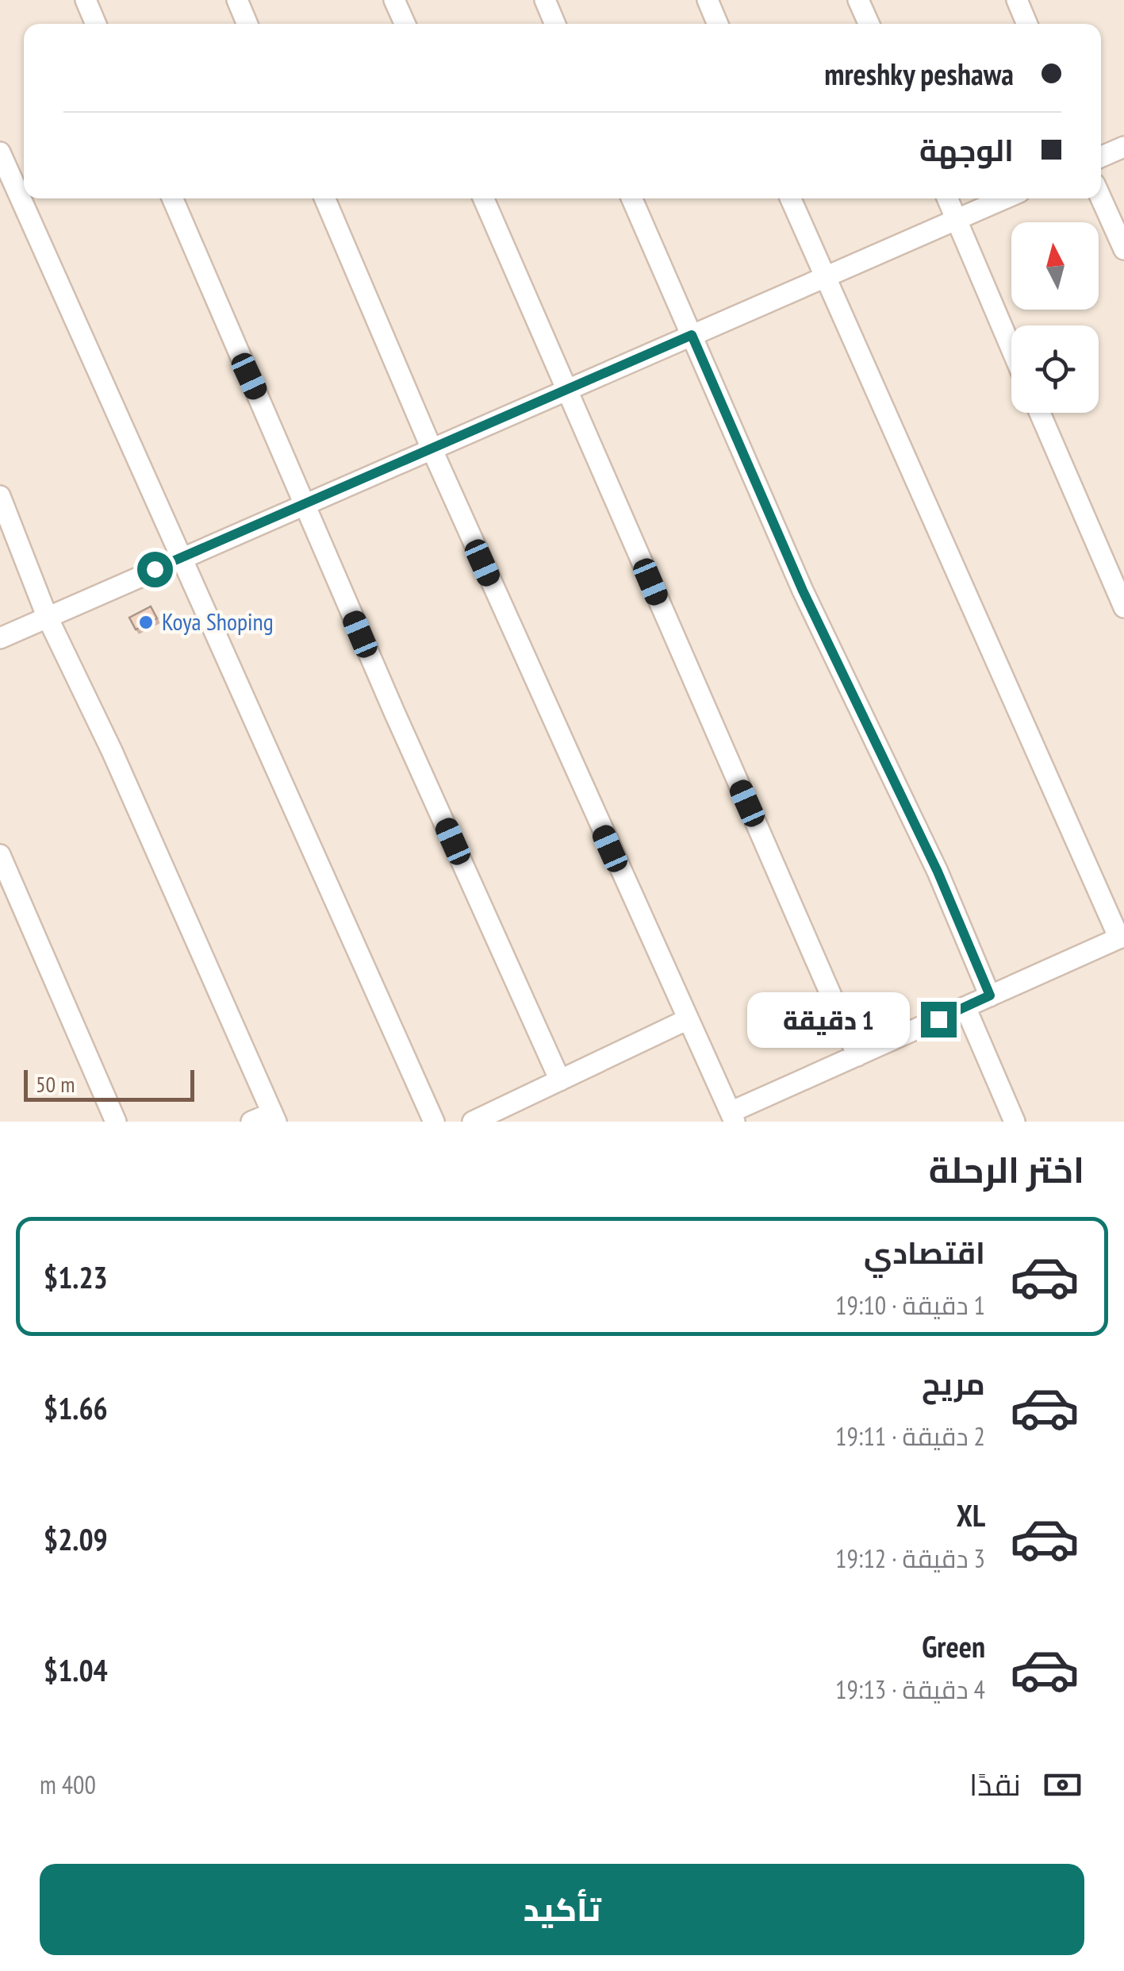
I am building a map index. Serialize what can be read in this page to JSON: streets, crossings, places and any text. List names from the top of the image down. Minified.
{"places":["Koya Shoping"],"scale_bar":"50 m","north":"top","page":{"banner":["mreshky peshawa","الوجهة"],"bubble":"1 دقيقة","scale":"50 m","heading":"اختر الرحلة","list":[{"name":"اقتصادي","note":"1 دقيقة · 19:10","value":"$1.23"},{"name":"مريح","note":"2 دقيقة · 19:11","value":"$1.66"},{"name":"XL","note":"3 دقيقة · 19:12","value":"$2.09"},{"name":"Green","note":"4 دقيقة · 19:13","value":"$1.04"}],"pay":["نقدًا","400 m"],"buttons":"تأكيد"}}
